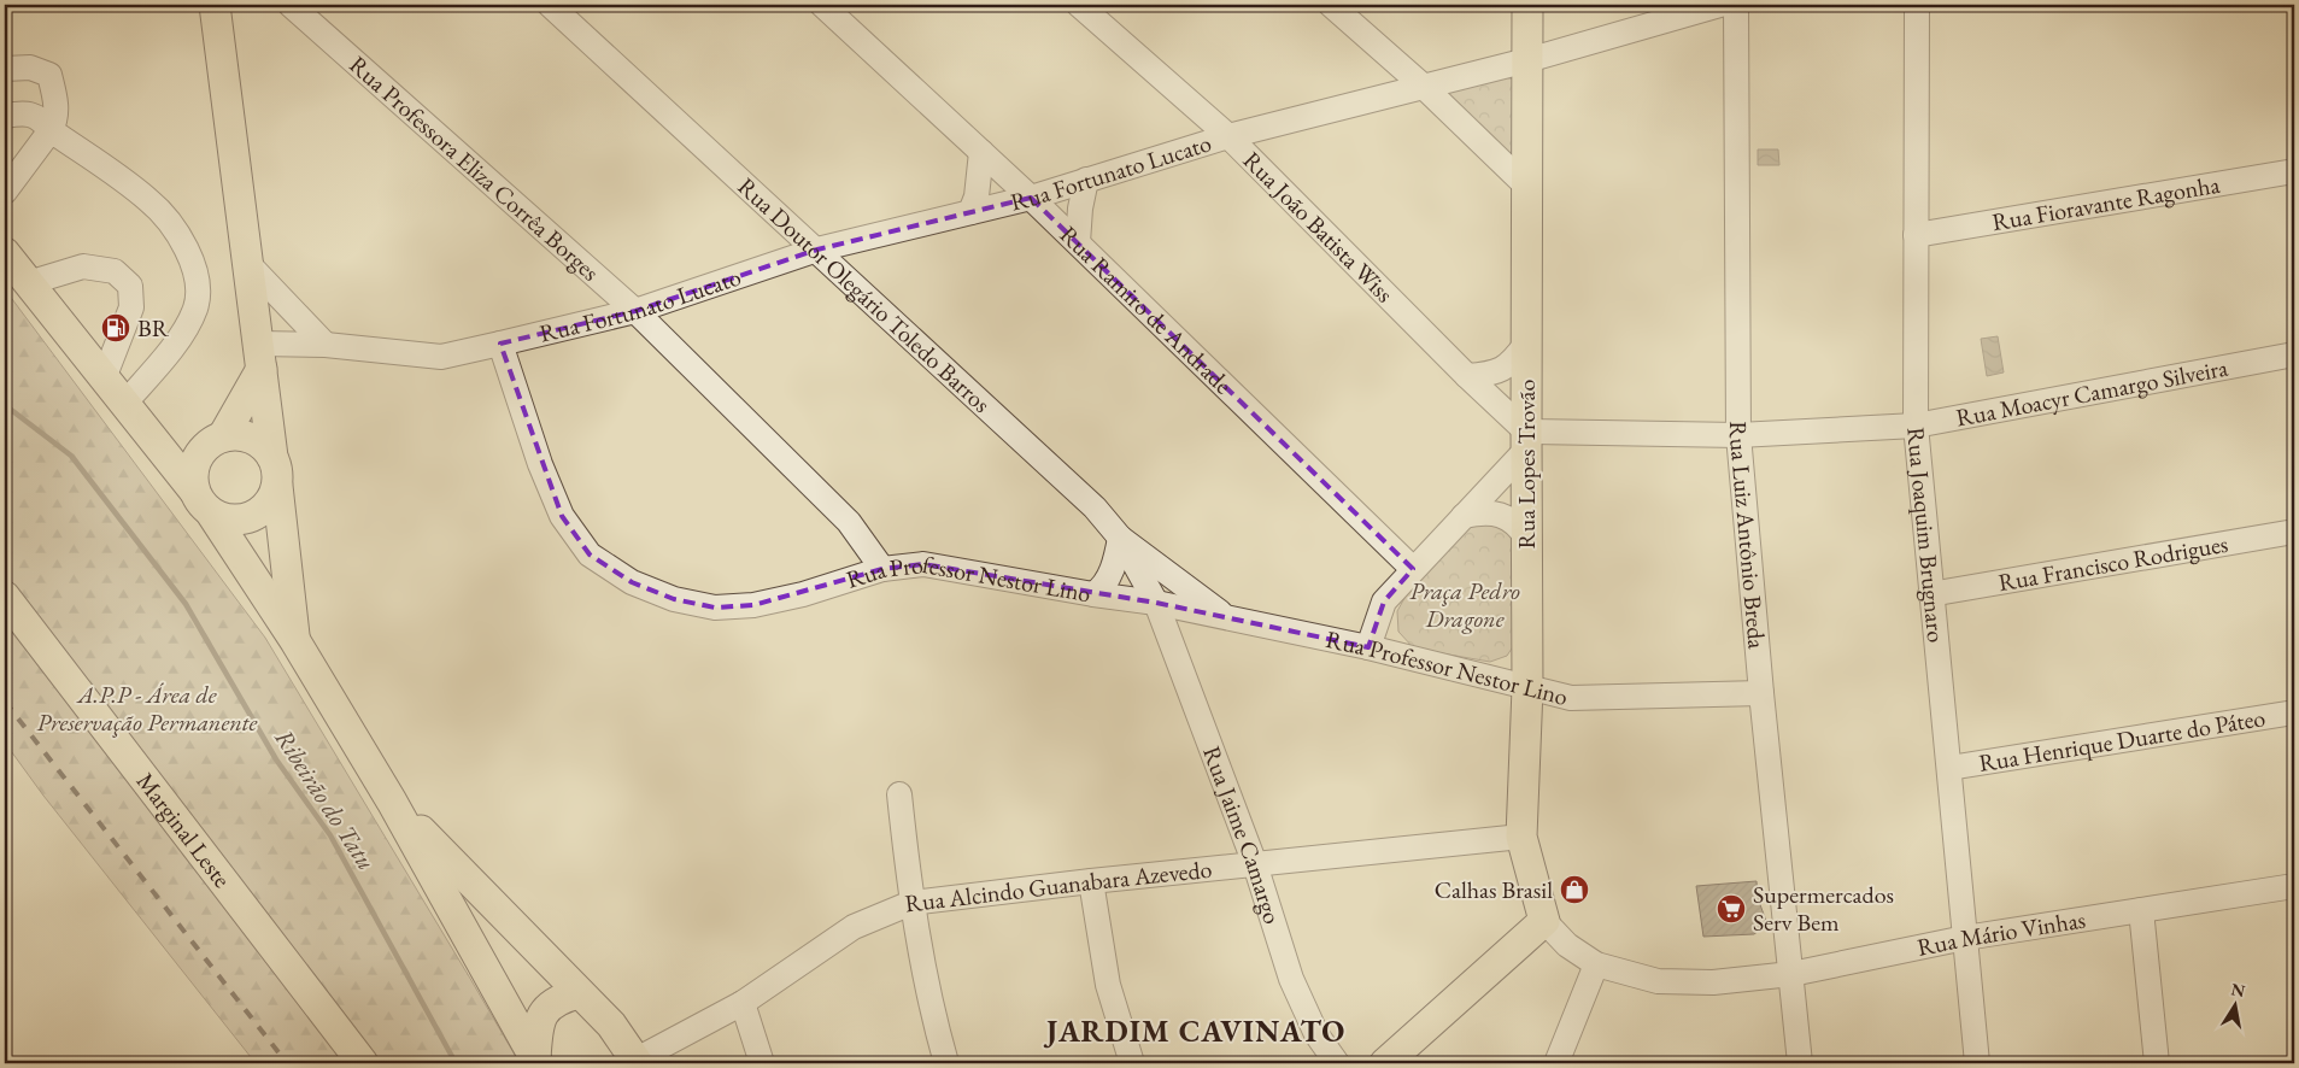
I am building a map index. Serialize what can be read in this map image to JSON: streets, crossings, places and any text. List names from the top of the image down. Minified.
{"streets":{"main road":["Rua Lopes Trovão","Marginal Leste"],"street":["Rua Professora Eliza Corrêa Borges","Rua Fortunato Lucato","Rua Fioravante Ragonha","Rua João Batista Wiss","Rua Doutor Olegário Toledo Barros","Rua Ramiro de Andrade","Rua Moacyr Camargo Silveira","Rua Luiz Antônio Breda","Rua Joaquim Brugnaro","Rua Francisco Rodrigues","Rua Professor Nestor Lino","Rua Henrique Duarte do Páteo","Rua Jaime Camargo","Rua Alcindo Guanabara Azevedo","Rua Mário Vinhas"]},"crossings":[["Rua Professora Eliza Corrêa Borges","Rua Fortunato Lucato"],["Rua Professora Eliza Corrêa Borges","Rua Professor Nestor Lino"],["Rua Fortunato Lucato","Rua João Batista Wiss"],["Rua Fortunato Lucato","Rua Doutor Olegário Toledo Barros"],["Rua Fortunato Lucato","Rua Ramiro de Andrade"],["Rua Fortunato Lucato","Rua Lopes Trovão"],["Rua Fortunato Lucato","Rua Professor Nestor Lino"],["Rua Fioravante Ragonha","Rua Joaquim Brugnaro"],["Rua João Batista Wiss","Rua Moacyr Camargo Silveira"],["Rua João Batista Wiss","Rua Lopes Trovão"],["Rua Doutor Olegário Toledo Barros","Rua Professor Nestor Lino"],["Rua Doutor Olegário Toledo Barros","Rua Jaime Camargo"],["Rua Moacyr Camargo Silveira","Rua Lopes Trovão"],["Rua Moacyr Camargo Silveira","Rua Luiz Antônio Breda"],["Rua Moacyr Camargo Silveira","Rua Joaquim Brugnaro"],["Rua Lopes Trovão","Rua Professor Nestor Lino"],["Rua Lopes Trovão","Rua Alcindo Guanabara Azevedo"],["Rua Lopes Trovão","Rua Mário Vinhas"],["Rua Luiz Antônio Breda","Rua Professor Nestor Lino"],["Rua Luiz Antônio Breda","Rua Mário Vinhas"],["Rua Joaquim Brugnaro","Rua Francisco Rodrigues"],["Rua Joaquim Brugnaro","Rua Henrique Duarte do Páteo"],["Rua Joaquim Brugnaro","Rua Mário Vinhas"],["Rua Professor Nestor Lino","Rua Jaime Camargo"],["Rua Jaime Camargo","Rua Alcindo Guanabara Azevedo"]],"districts":["JARDIM CAVINATO"],"water":["Ribeirão do Tatu"],"parks":["Praça Pedro Dragone","A.P.P - Área de Preservação Permanente"],"places":{"fuel station":["BR"],"shop":["Calhas Brasil"],"supermarket":["Supermercados Serv Bem"]},"north":"top"}
